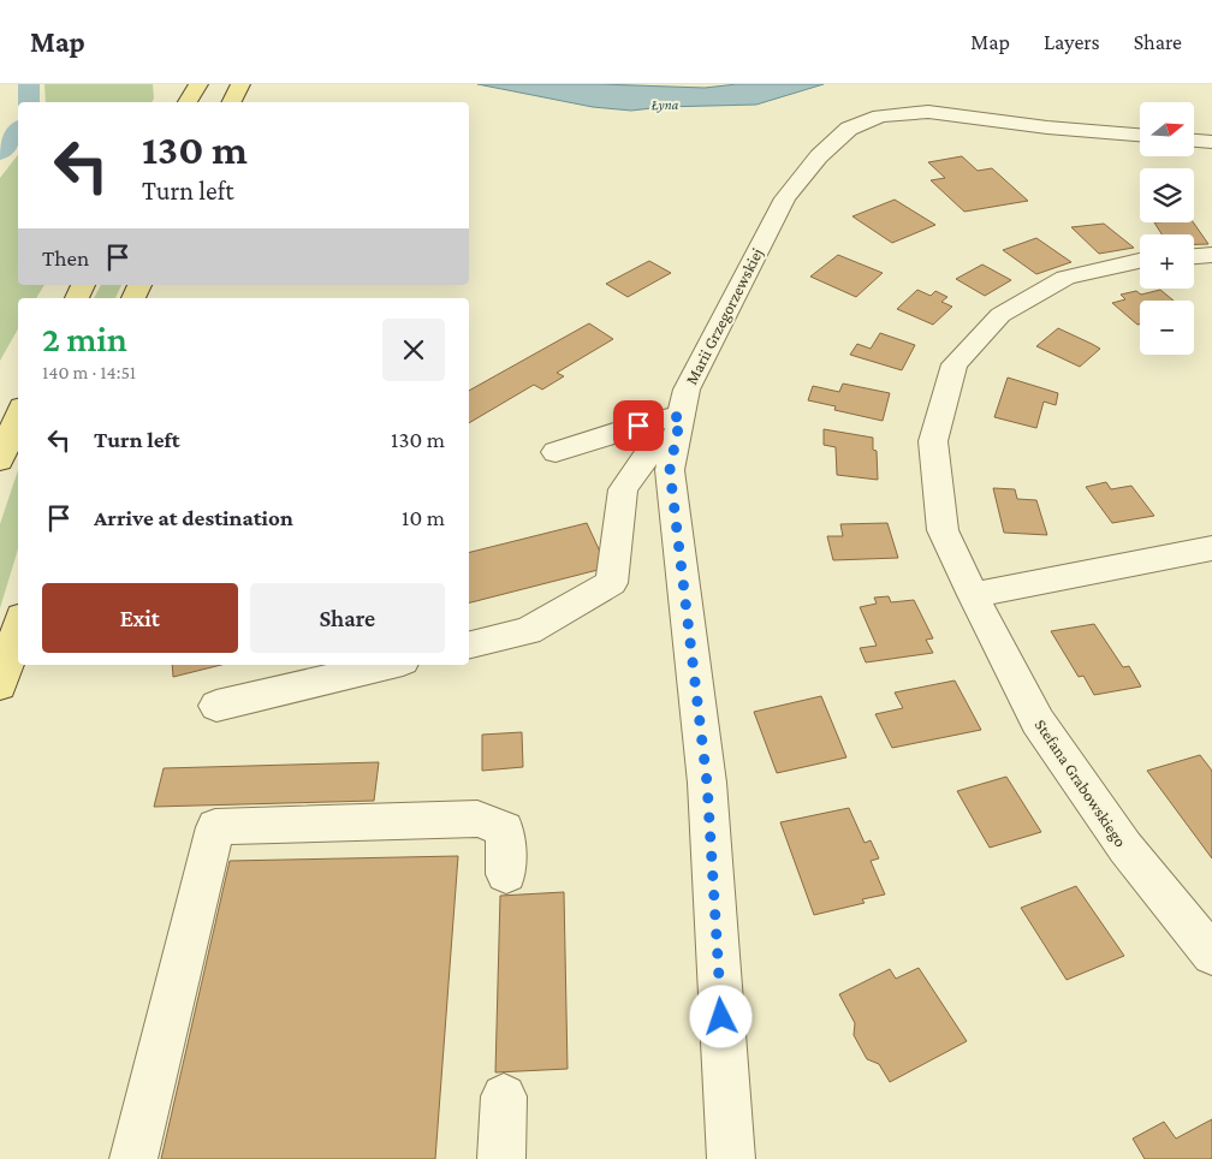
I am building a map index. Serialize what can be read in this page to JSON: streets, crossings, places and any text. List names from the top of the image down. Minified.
{"streets":{"street":["Marii Grzegorzewskiej","Stefana Grabowskiego"]},"water":["Łyna"],"north":"right","page":{"header":"Map","nav":["Map","Layers","Share"],"map_buttons":["+","−"],"turn":["130 m","Turn left"],"then":"Then","heading":["2 min","140 m · 14:51"],"list":[{"name":"Turn left","value":"130 m"},{"name":"Arrive at destination","value":"10 m"}],"buttons":["Exit","Share"]}}
